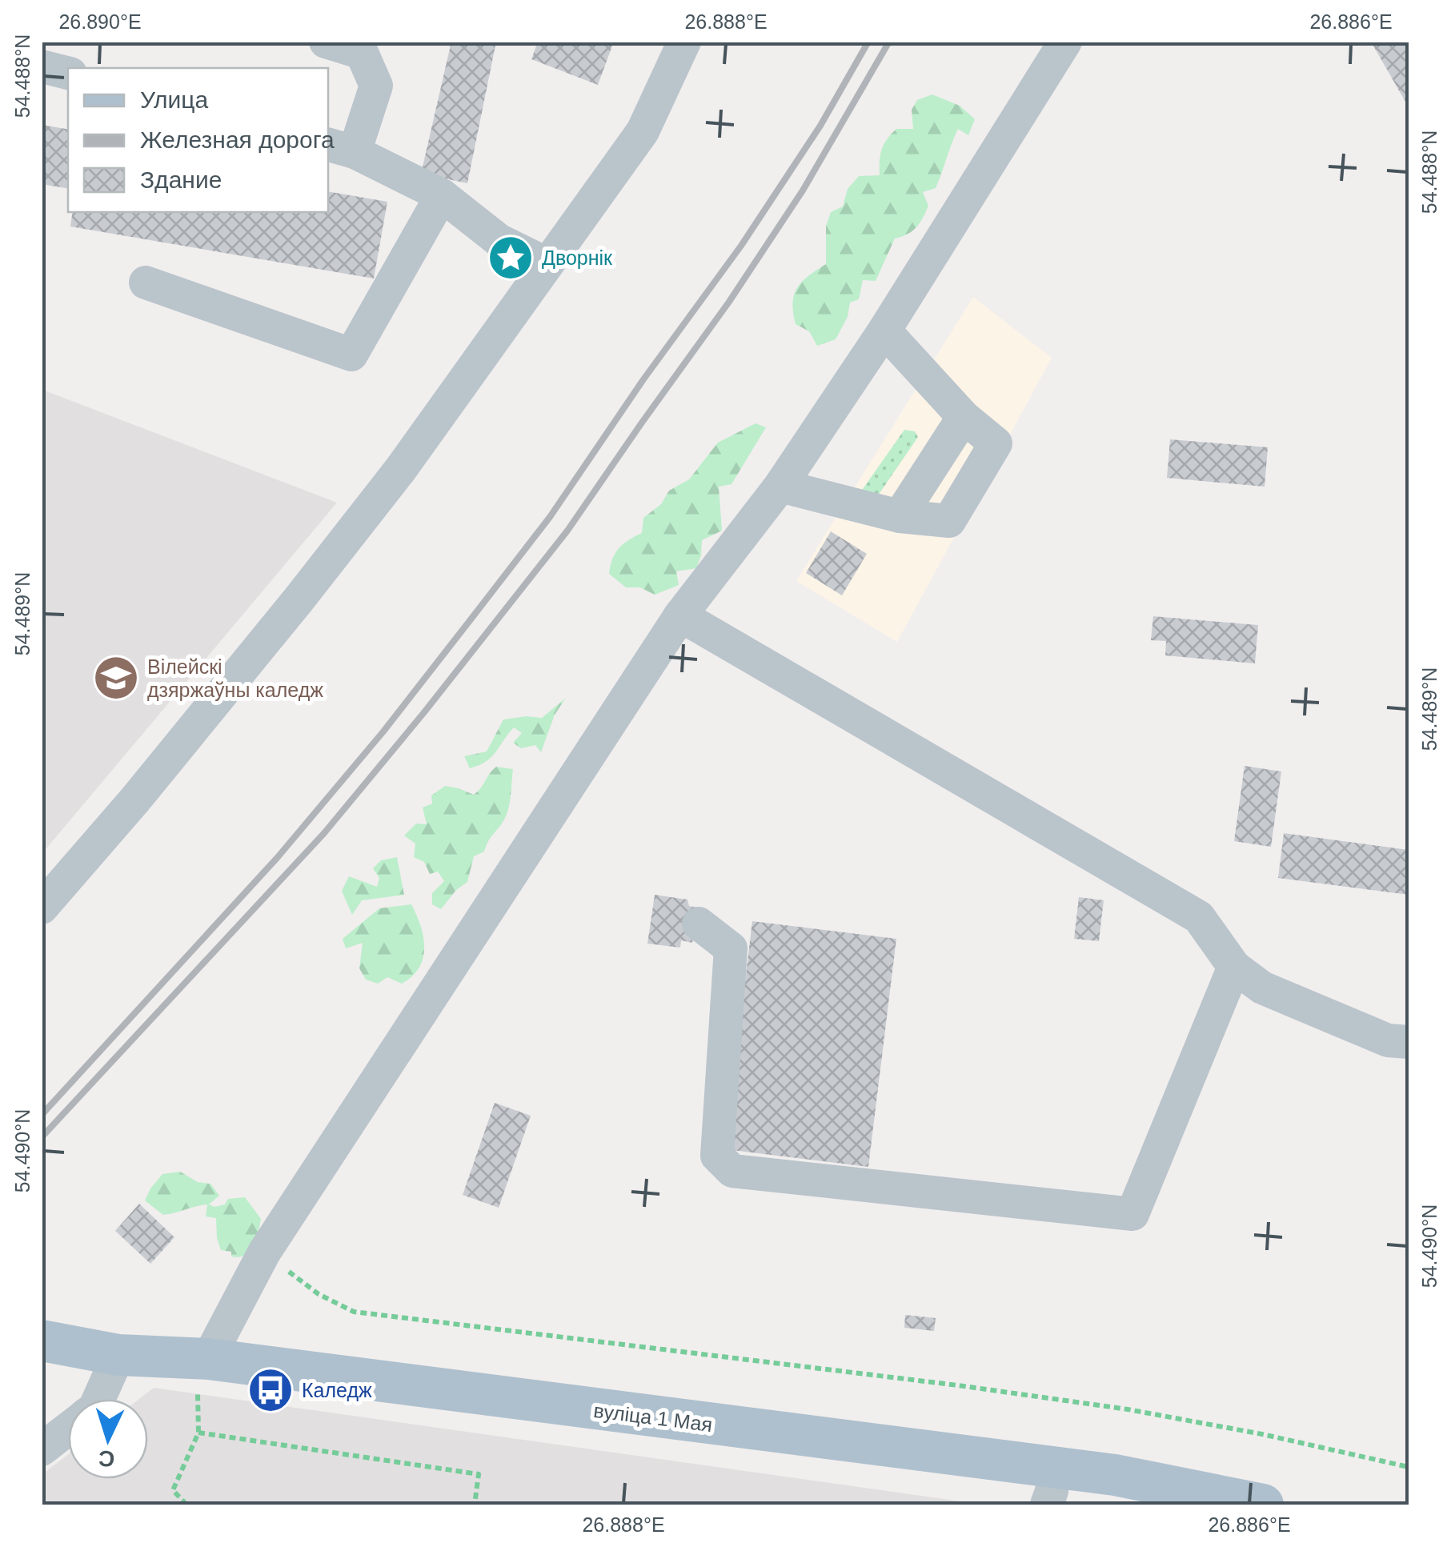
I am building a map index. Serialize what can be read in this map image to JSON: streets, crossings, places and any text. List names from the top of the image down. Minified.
{"streets":{"main road":["вуліца 1 Мая"]},"places":{"place":["Дворнік"],"school or university":["Вілейскі дзяржаўны каледж"],"bus stop":["Каледж"]},"legend":["Улица","Железная дорога","Здание"],"north":"bottom","coordinates":["26.890°E","26.888°E","26.886°E","54.488°N","54.489°N","54.490°N"]}
